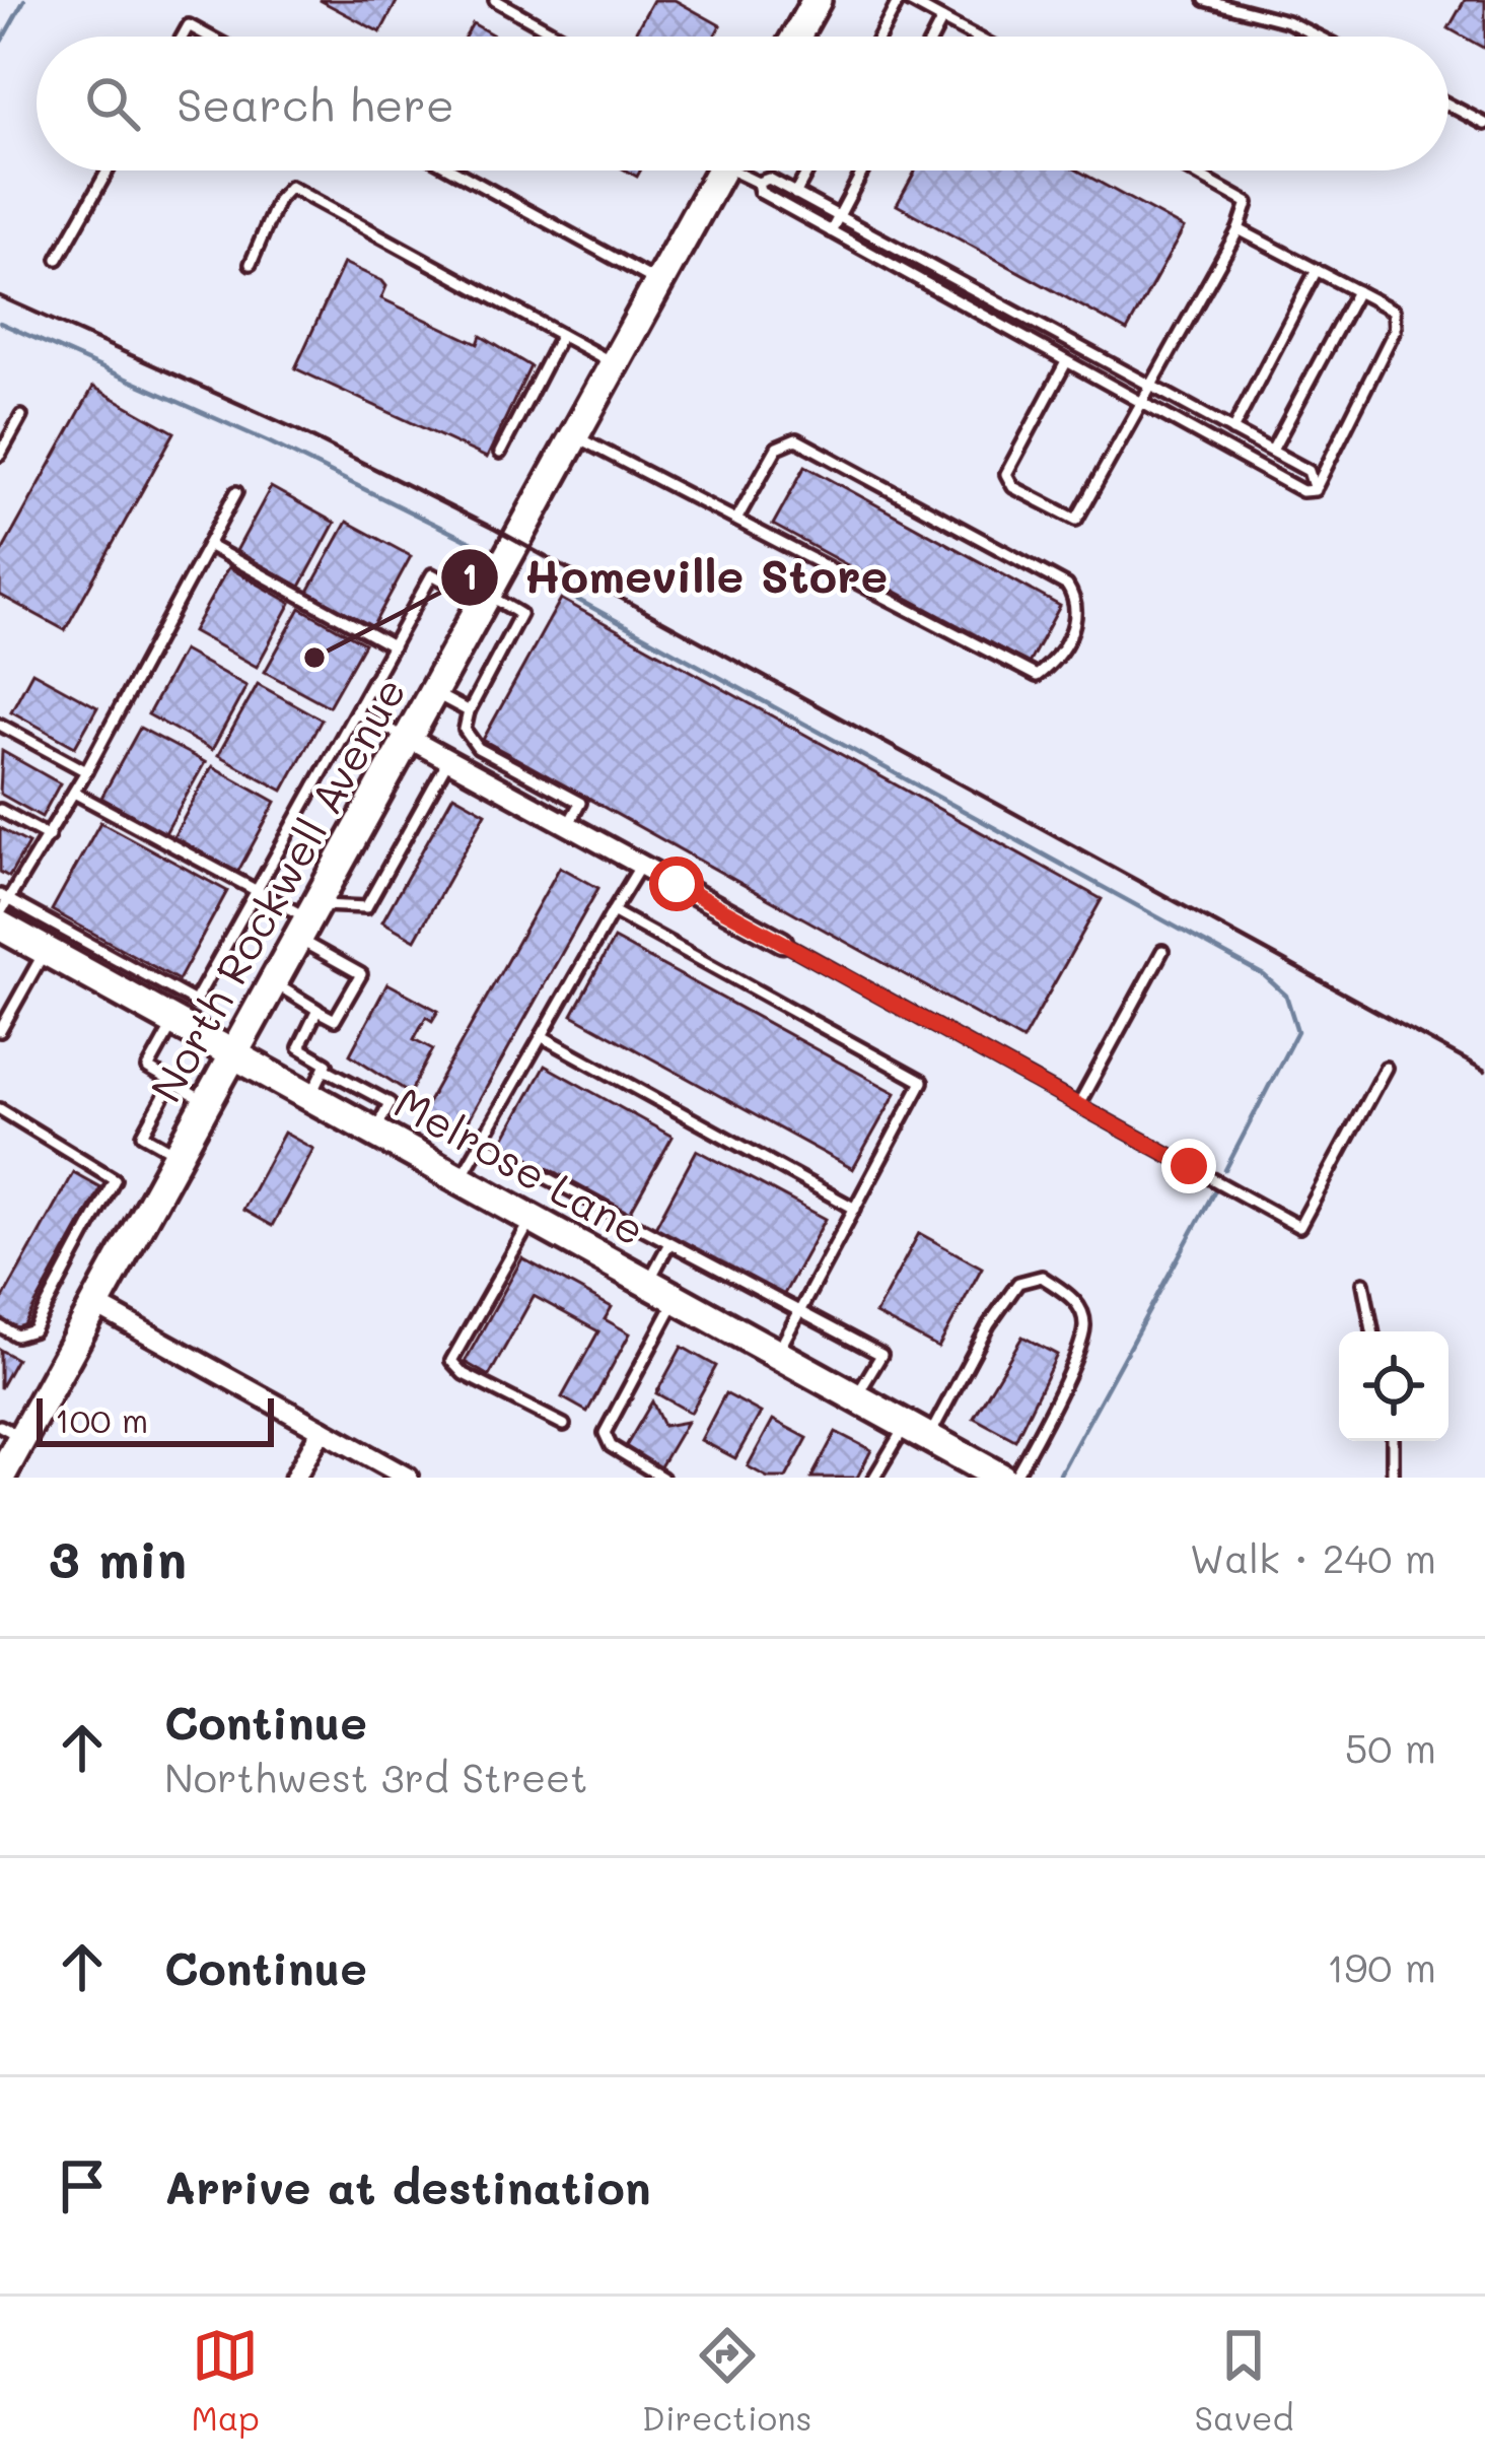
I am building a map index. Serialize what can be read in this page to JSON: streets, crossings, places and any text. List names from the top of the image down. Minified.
{"streets":{"main road":["North Rockwell Avenue","Melrose Lane"]},"crossings":[["North Rockwell Avenue","Melrose Lane"]],"places":["Homeville Store"],"scale_bar":"100 m","page":{"search":"Search here","scale":"100 m","heading":["3 min","Walk · 240 m"],"list":[["Continue","Northwest 3rd Street","50 m"],["Continue","190 m"],"Arrive at destination"],"nav":["Map","Directions","Saved"]}}
